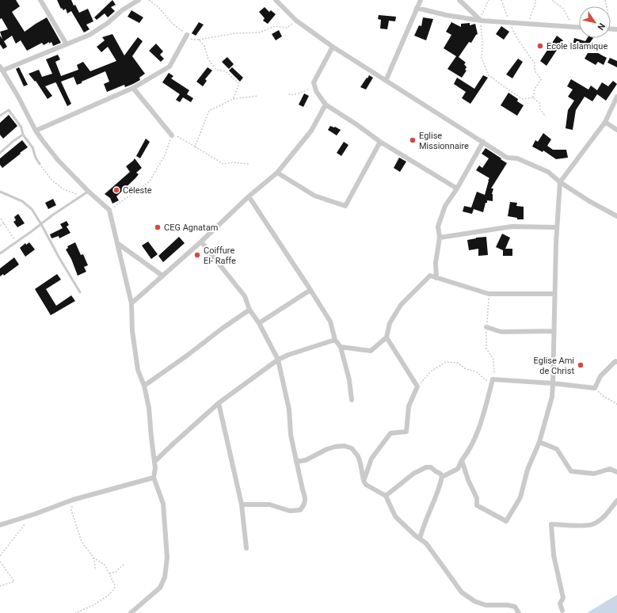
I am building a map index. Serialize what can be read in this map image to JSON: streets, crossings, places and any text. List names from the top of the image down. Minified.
{"places":["Ecole Islamique","Eglise Missionnaire","Céleste","CEG Agnatam","Coiffure El- Raffe","Eglise Ami de Christ"],"north":"bottom right"}
